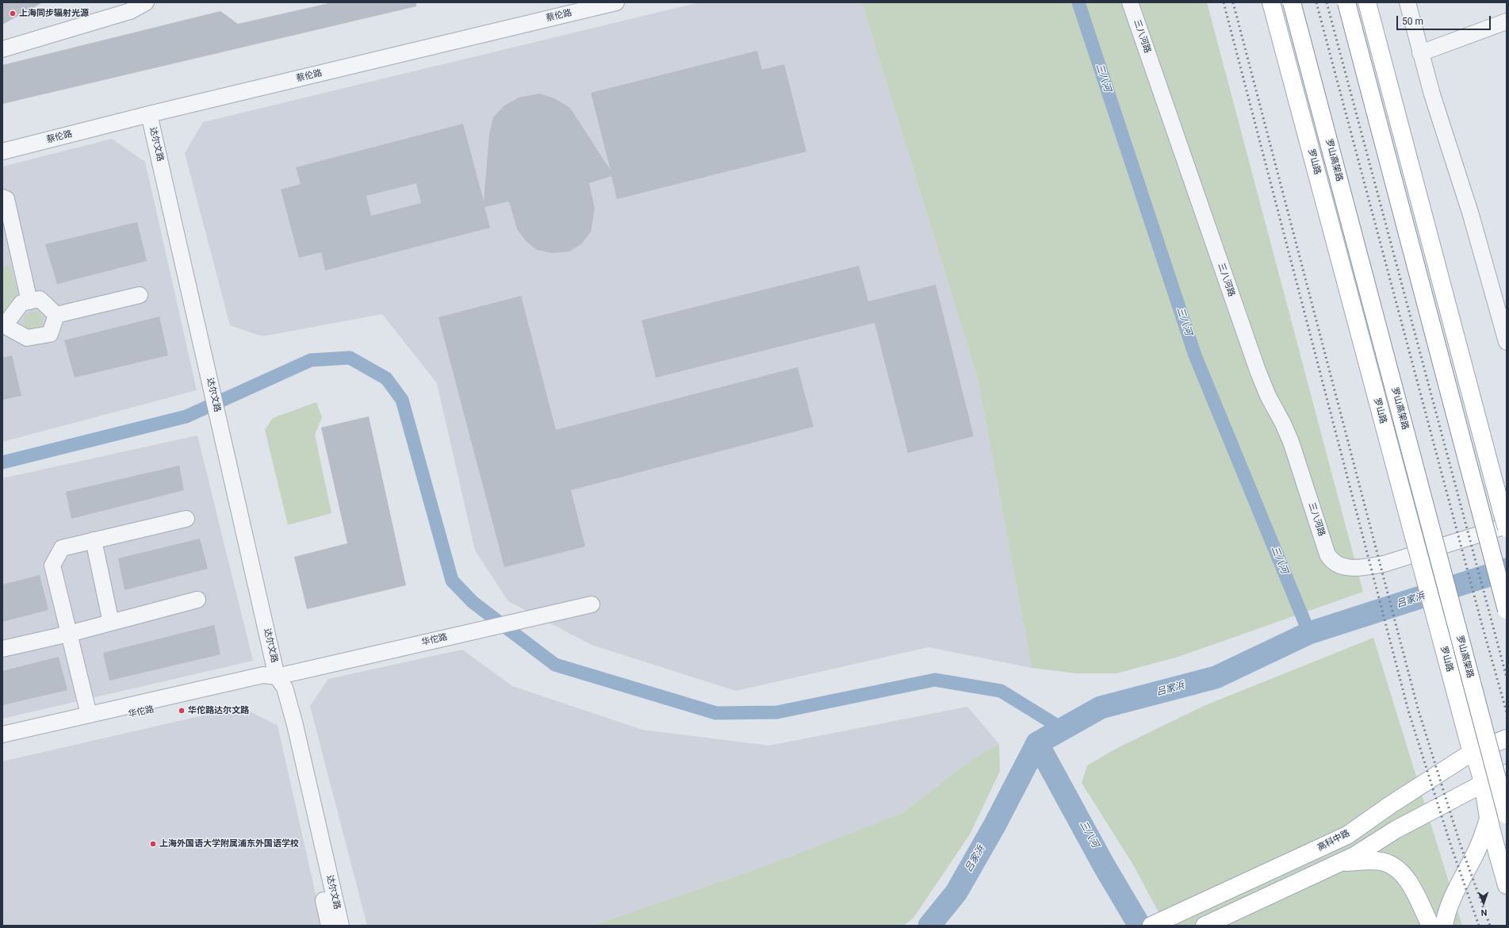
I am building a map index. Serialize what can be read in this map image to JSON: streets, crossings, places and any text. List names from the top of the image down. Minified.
{"streets":{"main road":["罗山高架路","罗山路","高科中路"],"street":["蔡伦路","三八河路","达尔文路","华佗路"]},"crossings":[["蔡伦路","达尔文路"],["达尔文路","华佗路"],["罗山路","高科中路"]],"water":["三八河","吕家浜"],"places":["上海同步辐射光源","华佗路达尔文路","上海外国语大学附属浦东外国语学校"],"scale_bar":"50 m","north":"bottom"}
